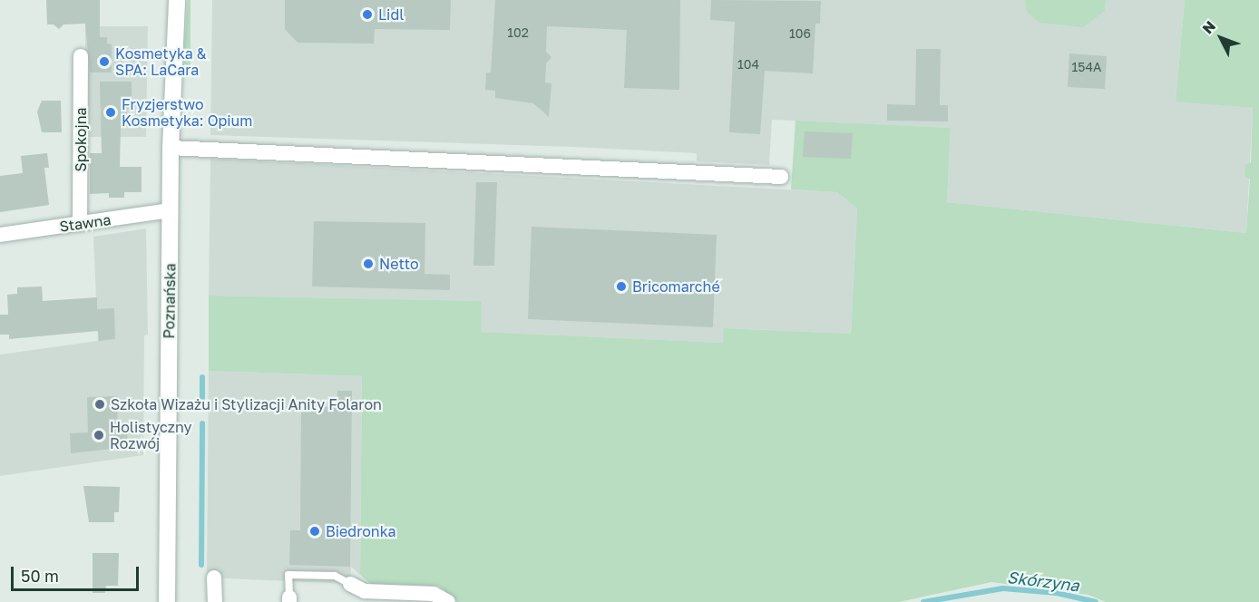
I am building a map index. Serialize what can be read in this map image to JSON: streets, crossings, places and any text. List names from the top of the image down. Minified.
{"streets":{"street":["Spokojna","Stawna","Poznańska"]},"crossings":[["Spokojna","Stawna"],["Stawna","Poznańska"]],"water":["Skórzyna"],"places":["Lidl","Kosmetyka & SPA: LaCara","Fryzjerstwo Kosmetyka: Opium","Netto","Bricomarché","Szkoła Wizażu i Stylizacji Anity Folaron","Holistyczny Rozwój","Biedronka"],"house_numbers":["102","106","104","154A"],"scale_bar":"50 m","north":"top left"}
